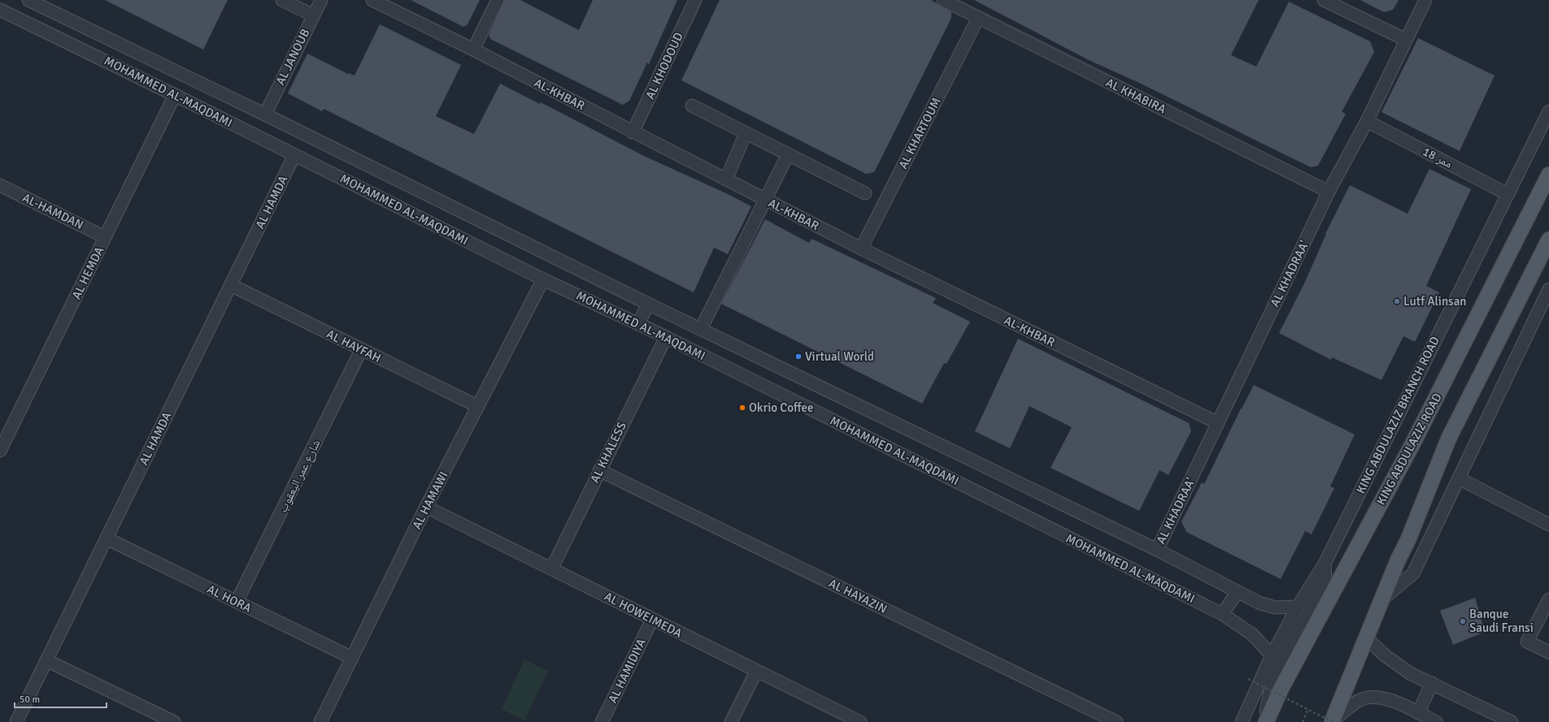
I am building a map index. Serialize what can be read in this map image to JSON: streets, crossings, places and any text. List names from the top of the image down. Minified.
{"streets":{"main road":["KING ABDULAZIZ ROAD"],"street":["AL JANOUB","AL KHODOUD","MOHAMMED AL-MAQDAMI","AL-KHBAR","AL KHABIRA","AL KHARTOUM","ممر 18","AL HAMDA","AL-HAMDAN","AL HEMDA","AL KHADRAA'","AL HAYFAH","KING ABDULAZIZ BRANCH ROAD","AL KHALESS","شارع عمر اليعقوب","AL HAMAWI","AL HAYAZIN","AL HORA","AL HOWEIMEDA","AL HAMIDIYA"]},"crossings":[["AL JANOUB","MOHAMMED AL-MAQDAMI"],["AL KHODOUD","AL-KHBAR"],["MOHAMMED AL-MAQDAMI","AL HAMDA"],["MOHAMMED AL-MAQDAMI","AL HEMDA"],["MOHAMMED AL-MAQDAMI","AL KHADRAA'"],["MOHAMMED AL-MAQDAMI","AL KHALESS"],["MOHAMMED AL-MAQDAMI","AL HAMAWI"],["AL-KHBAR","AL KHARTOUM"],["AL-KHBAR","AL KHADRAA'"],["AL KHABIRA","AL KHARTOUM"],["AL KHABIRA","AL KHADRAA'"],["ممر 18","AL KHADRAA'"],["ممر 18","KING ABDULAZIZ BRANCH ROAD"],["AL HAMDA","AL HAYFAH"],["AL HAMDA","AL HORA"],["AL-HAMDAN","AL HEMDA"],["AL HAYFAH","شارع عمر اليعقوب"],["AL HAYFAH","AL HAMAWI"],["AL KHALESS","AL HAYAZIN"],["AL KHALESS","AL HOWEIMEDA"],["شارع عمر اليعقوب","AL HORA"],["AL HAMAWI","AL HORA"],["AL HAMAWI","AL HOWEIMEDA"],["AL HOWEIMEDA","AL HAMIDIYA"]],"places":["Lutf Alinsan","Virtual World","Okrio Coffee","Banque Saudi Fransi"],"scale_bar":"50 m"}
